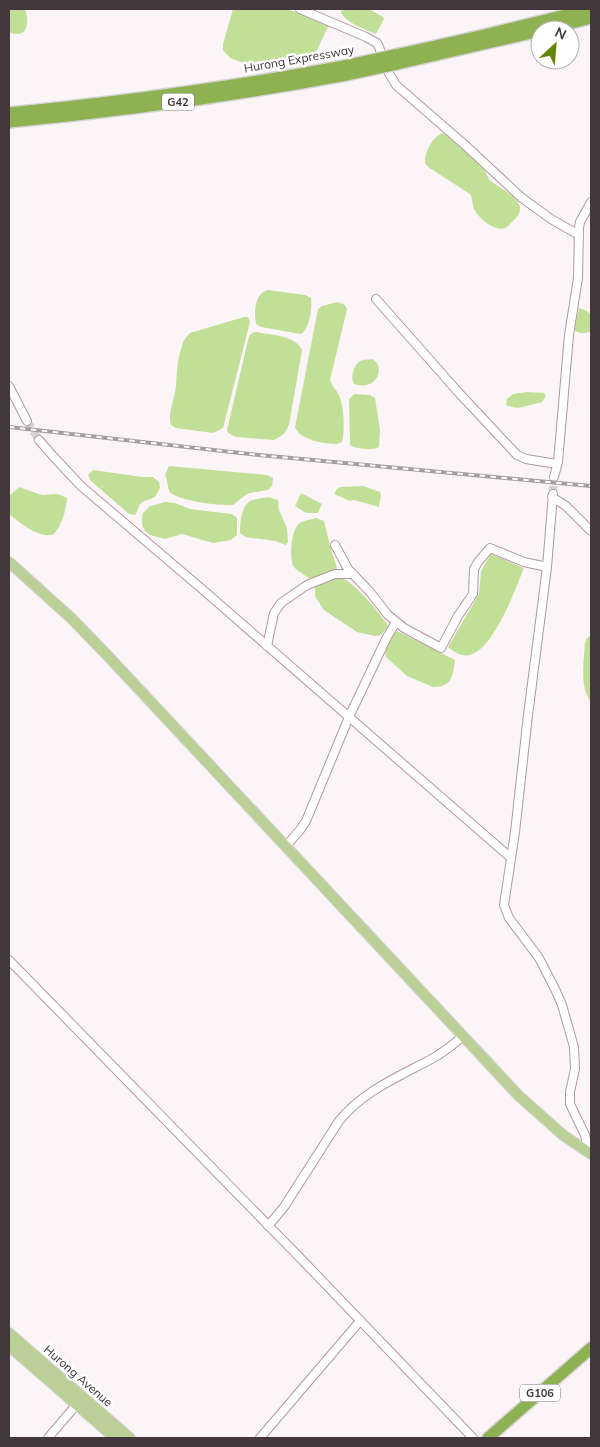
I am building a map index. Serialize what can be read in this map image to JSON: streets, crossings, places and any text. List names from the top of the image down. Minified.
{"streets":{"highway":["Hurong Expressway","G42","G106"],"main road":["Hurong Avenue"]},"north":"top right"}
